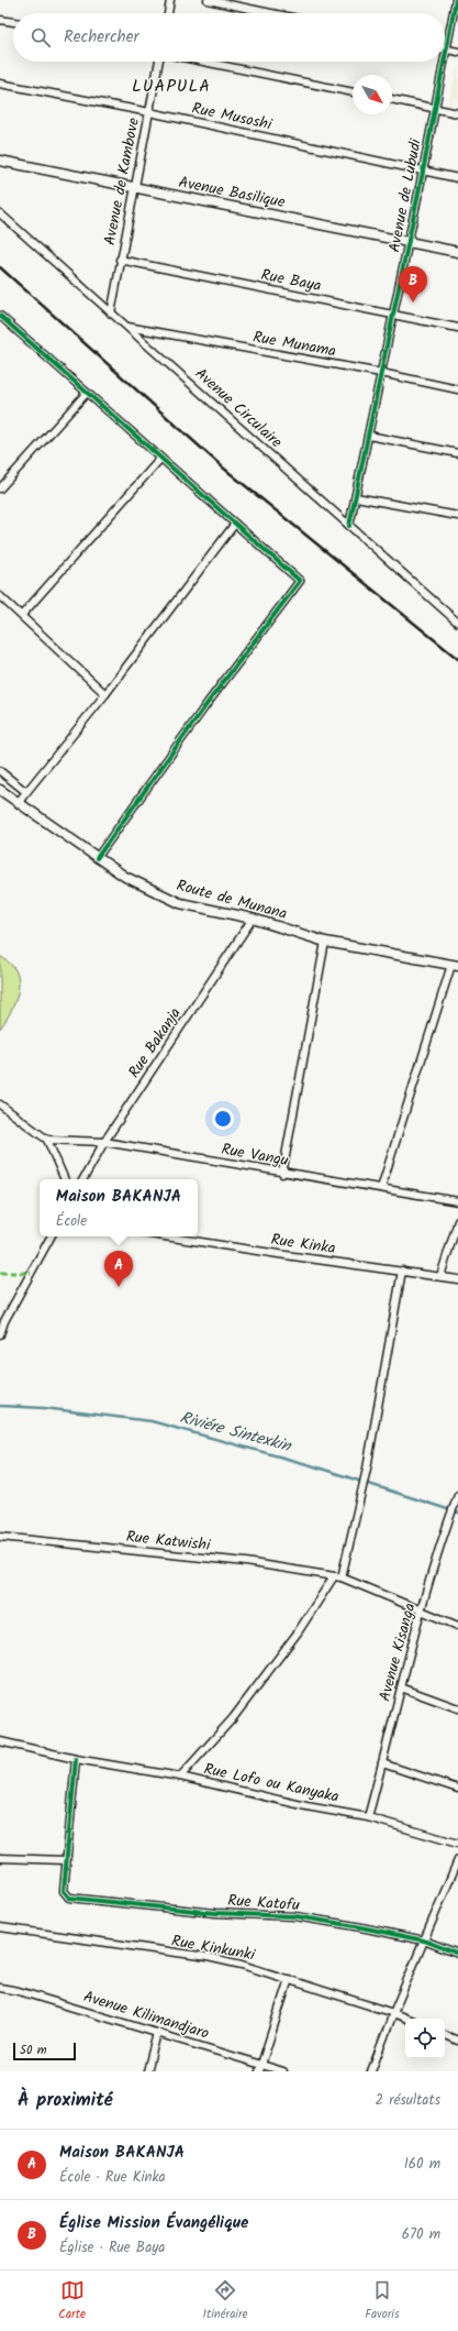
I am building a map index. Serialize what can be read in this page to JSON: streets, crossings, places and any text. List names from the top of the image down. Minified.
{"streets":{"main road":["Avenue Basilique","Route de Munana"],"street":["Rue Musoshi","Avenue de Kambove","Avenue de Lubudi","Rue Baya","Rue Munama","Avenue Circulaire","Rue Bakanja","Rue Vangu","Rue Kinka","Rue Katwishi","Avenue Kisanga","Rue Lofo ou Kanyaka","Rue Katofu","Rue Kinkunki","Avenue Kilimandjaro"]},"crossings":[["Rue Musoshi","Avenue de Kambove"],["Rue Musoshi","Avenue de Lubudi"],["Avenue de Kambove","Avenue Basilique"],["Avenue de Kambove","Rue Baya"],["Avenue de Kambove","Avenue Circulaire"],["Avenue Basilique","Avenue de Lubudi"],["Avenue de Lubudi","Rue Baya"],["Avenue de Lubudi","Rue Munama"],["Avenue de Lubudi","Avenue Circulaire"],["Rue Munama","Avenue Circulaire"],["Route de Munana","Rue Bakanja"],["Rue Bakanja","Rue Vangu"],["Rue Katwishi","Avenue Kisanga"],["Avenue Kisanga","Rue Lofo ou Kanyaka"]],"districts":["LUAPULA"],"water":["Riviére Sintexkin"],"scale_bar":"50 m","north":"bottom right","page":{"search":"Rechercher","pins":["B","A"],"popup":["Maison BAKANJA","École"],"scale":"50 m","heading":["À proximité","2 résultats"],"list":[{"mark":"A","name":"Maison BAKANJA","note":"École · Rue Kinka","value":"160 m"},{"mark":"B","name":"Église Mission Évangélique","note":"Église · Rue Baya","value":"670 m"}],"nav":["Carte","Itinéraire","Favoris"]}}
